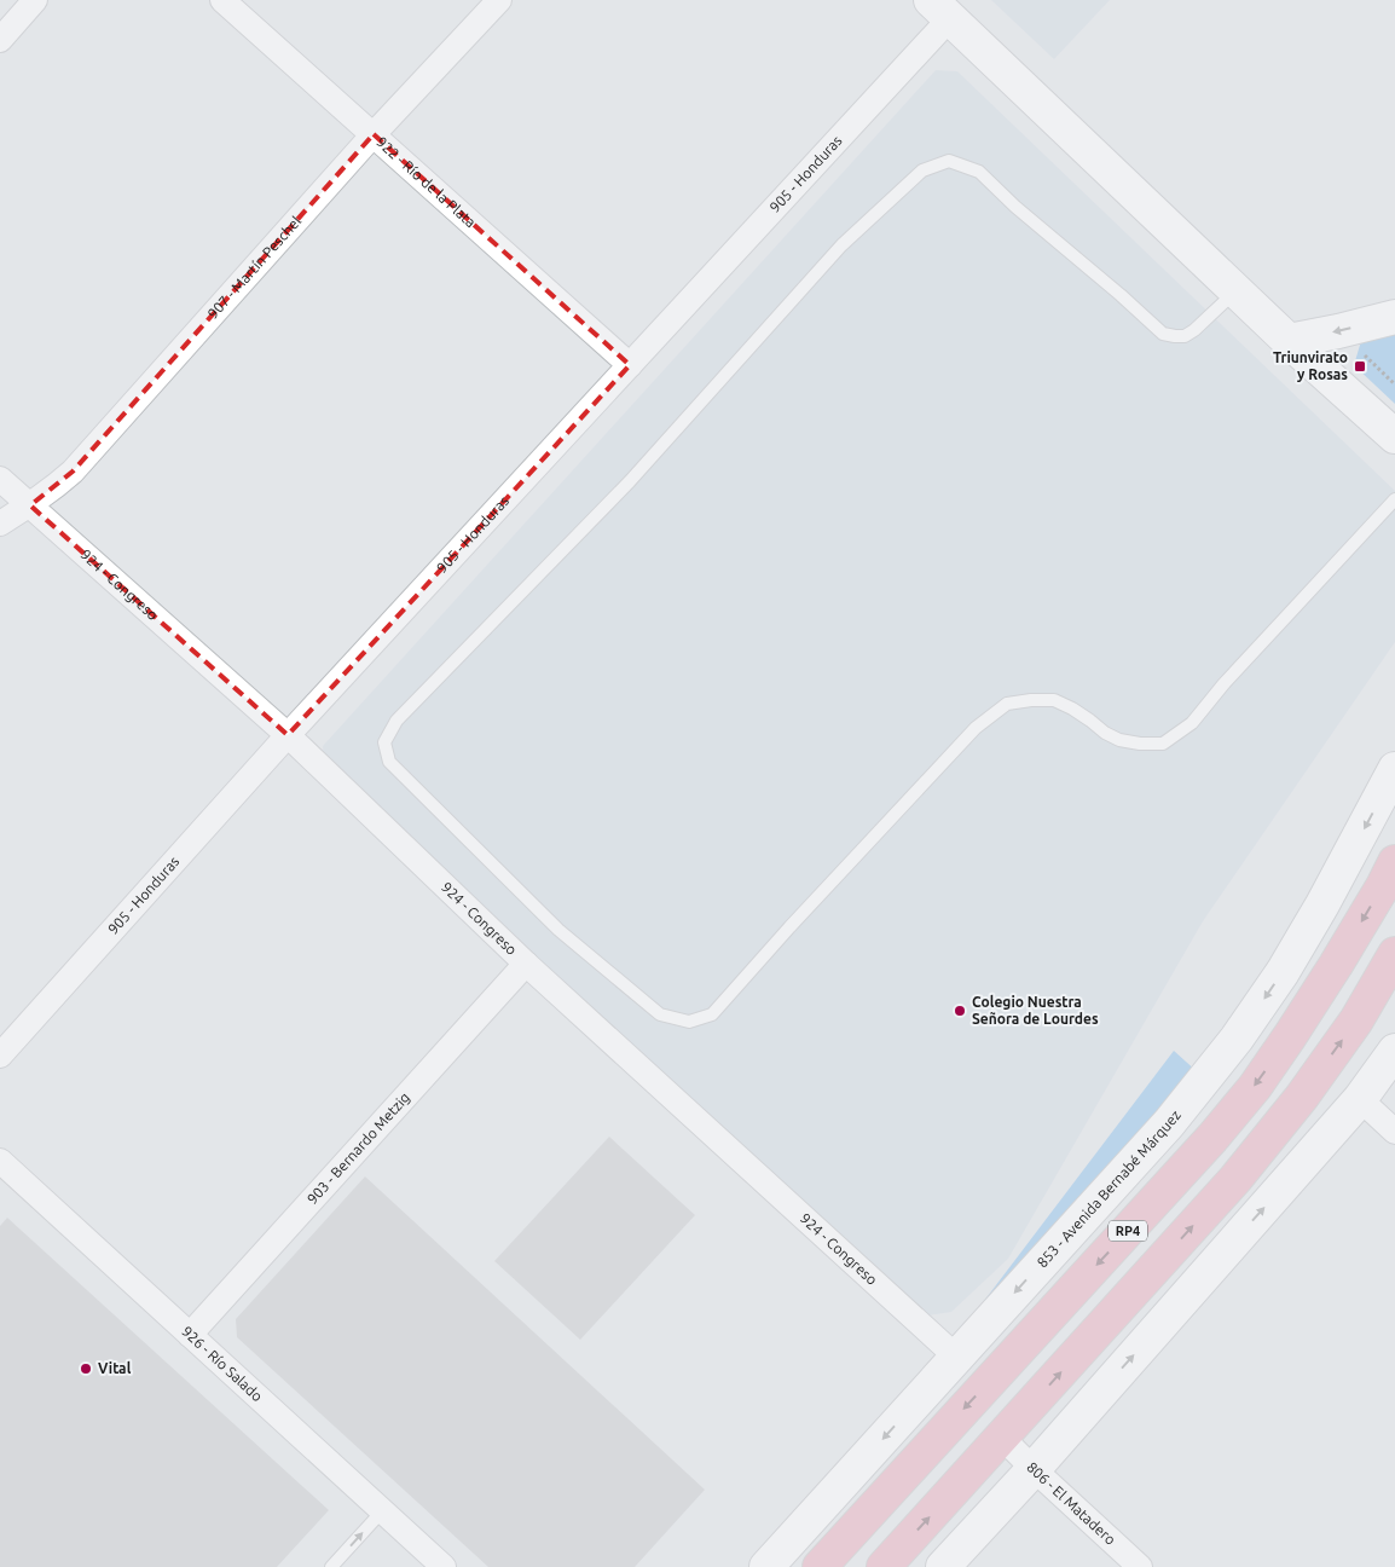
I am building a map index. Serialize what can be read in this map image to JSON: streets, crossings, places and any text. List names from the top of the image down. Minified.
{"streets":{"main road":["RP4"],"street":["905 - Honduras","922 - Río de la Plata","907 - Martín Peschel","924 - Congreso","903 - Bernardo Metzig","853 - Avenida Bernabé Márquez","926 - Río Salado","806 - El Matadero"]},"crossings":[["905 - Honduras","922 - Río de la Plata"],["905 - Honduras","924 - Congreso"],["922 - Río de la Plata","907 - Martín Peschel"],["907 - Martín Peschel","924 - Congreso"],["924 - Congreso","903 - Bernardo Metzig"],["924 - Congreso","853 - Avenida Bernabé Márquez"],["903 - Bernardo Metzig","926 - Río Salado"]],"places":{"transit":["Triunvirato y Rosas"],"other":["Colegio Nuestra Señora de Lourdes","Vital"]}}
